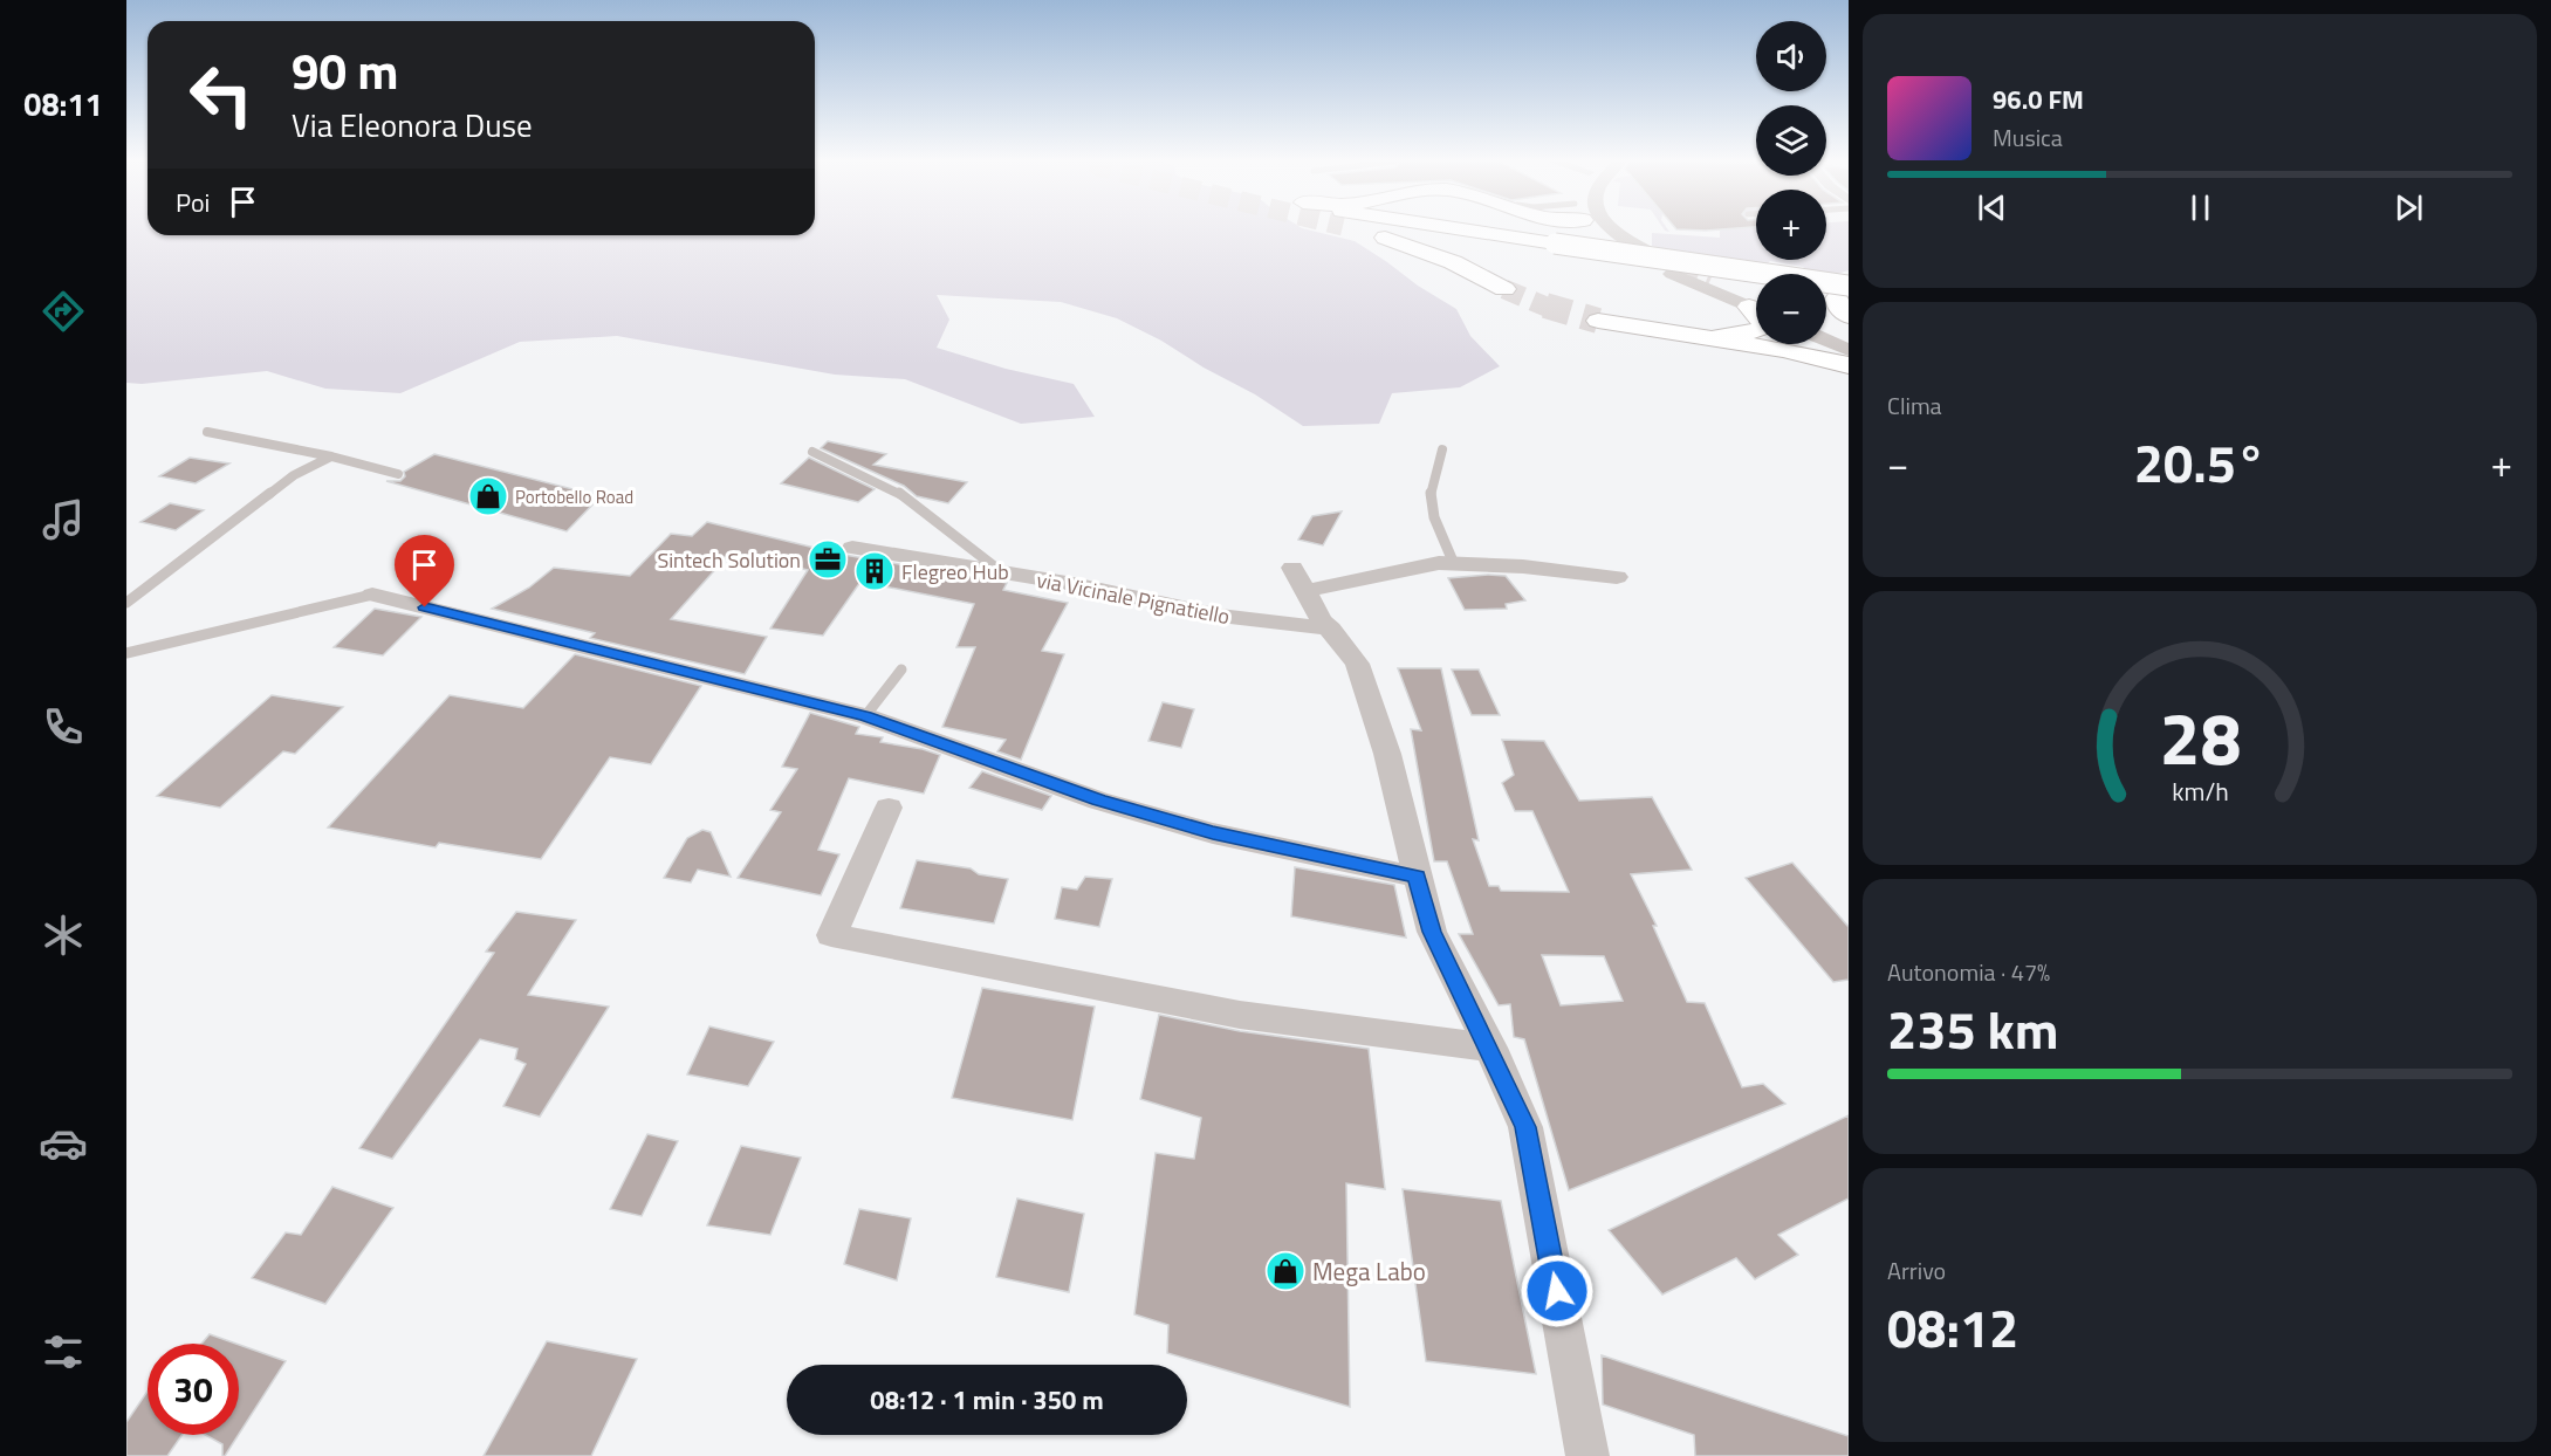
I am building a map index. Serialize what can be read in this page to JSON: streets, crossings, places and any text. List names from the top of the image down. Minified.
{"streets":{"street":["via Vicinale Pignatiello"]},"places":{"shop":["Portobello Road","Mega Labo"],"office":["Sintech Solution"],"building":["Flegreo Hub"]},"page":{"tabs":"08:11","map_buttons":["+","−"],"turn":["90 m","Via Eleonora Duse"],"song":["96.0 FM","Musica"],"then":"Poi","tile":["Clima",["Autonomia · 47%","235 km"],["Arrivo","08:12"]],"heat":["−","20.5°","+"],"limit":"30","trip":"08:12 · 1 min · 350 m","gauge":["28","km/h"]}}
